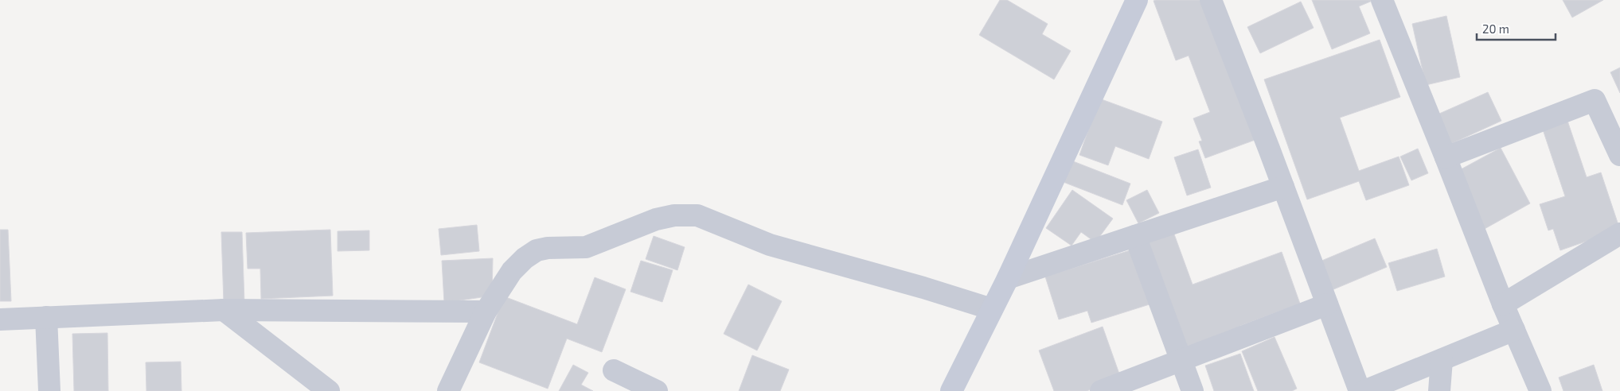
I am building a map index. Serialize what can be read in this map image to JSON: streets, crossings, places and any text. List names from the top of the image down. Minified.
{"scale_bar":"20 m"}
